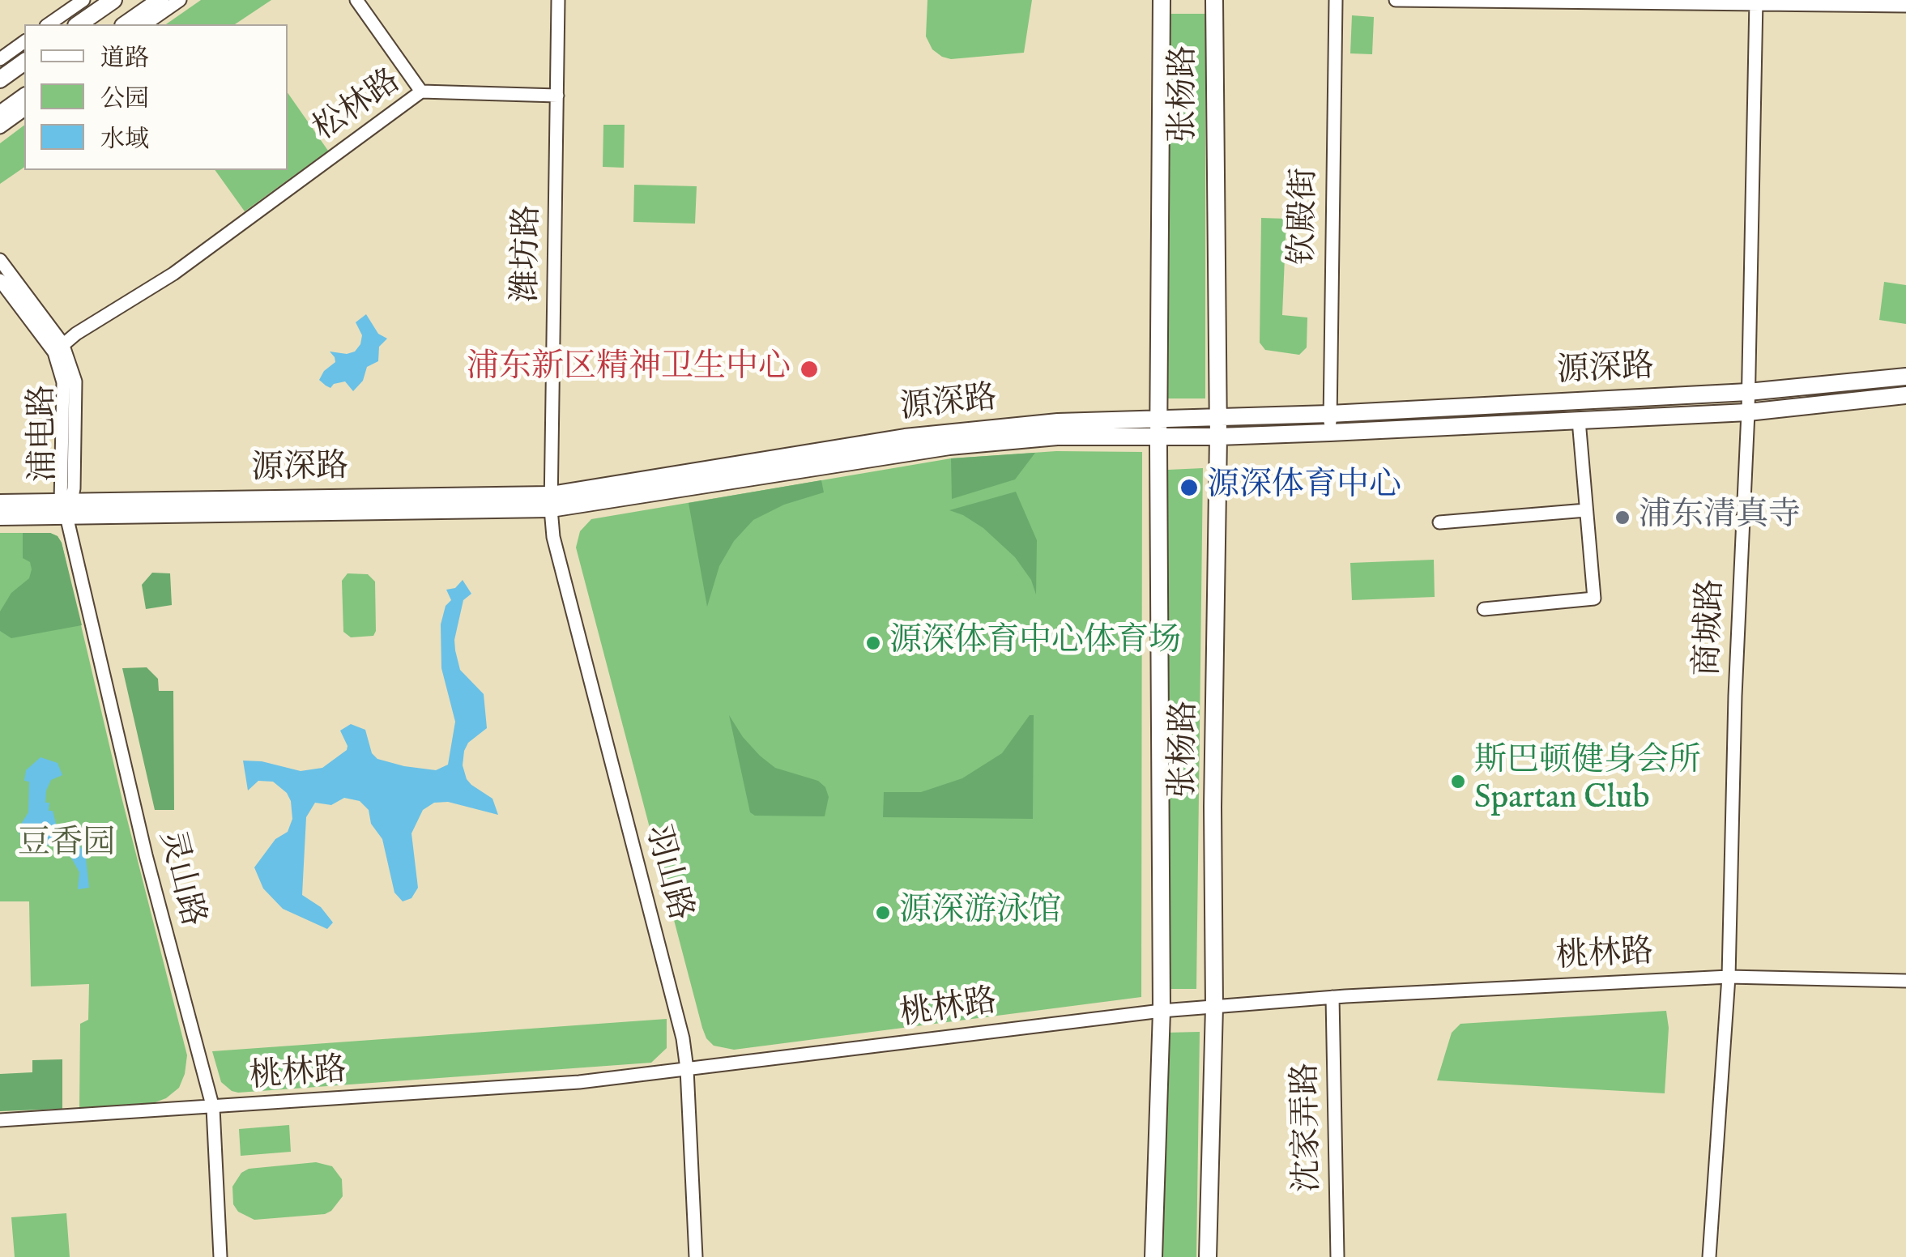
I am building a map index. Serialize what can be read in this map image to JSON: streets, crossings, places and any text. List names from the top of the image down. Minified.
{"streets":{"main road":["张杨路","源深路"],"street":["松林路","钦殿街","潍坊路","浦电路","商城路","羽山路","灵山路","桃林路","沈家弄路"]},"crossings":[["张杨路","源深路"],["张杨路","桃林路"],["松林路","潍坊路"],["松林路","浦电路"],["钦殿街","源深路"],["潍坊路","源深路"],["潍坊路","羽山路"],["源深路","浦电路"],["源深路","商城路"],["源深路","羽山路"],["源深路","灵山路"],["浦电路","灵山路"],["商城路","桃林路"],["羽山路","桃林路"],["灵山路","桃林路"],["桃林路","沈家弄路"]],"parks":["豆香园"],"places":["浦东新区精神卫生中心","源深体育中心","浦东清真寺","源深体育中心体育场","斯巴顿健身会所 Spartan Club","源深游泳馆"],"legend":["道路","公园","水域"]}
